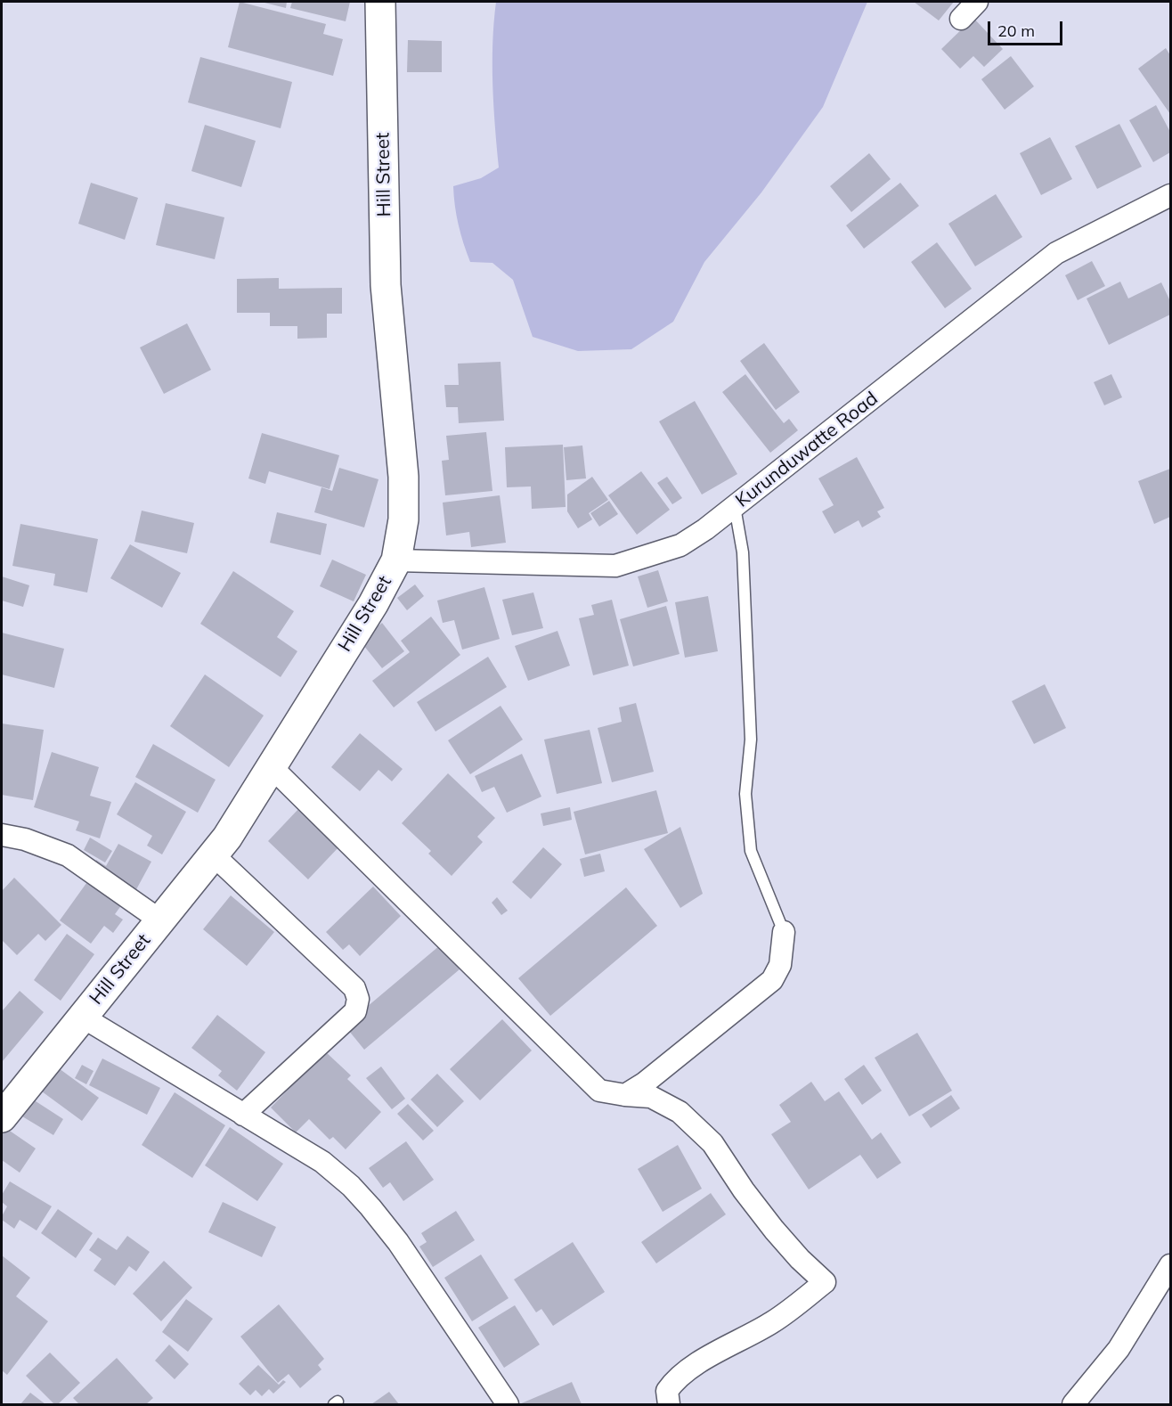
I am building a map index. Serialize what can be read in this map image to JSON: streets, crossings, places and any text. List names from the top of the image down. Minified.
{"streets":{"main road":["Hill Street"],"street":["Kurunduwatte Road"]},"crossings":[["Hill Street","Kurunduwatte Road"]],"scale_bar":"20 m"}
